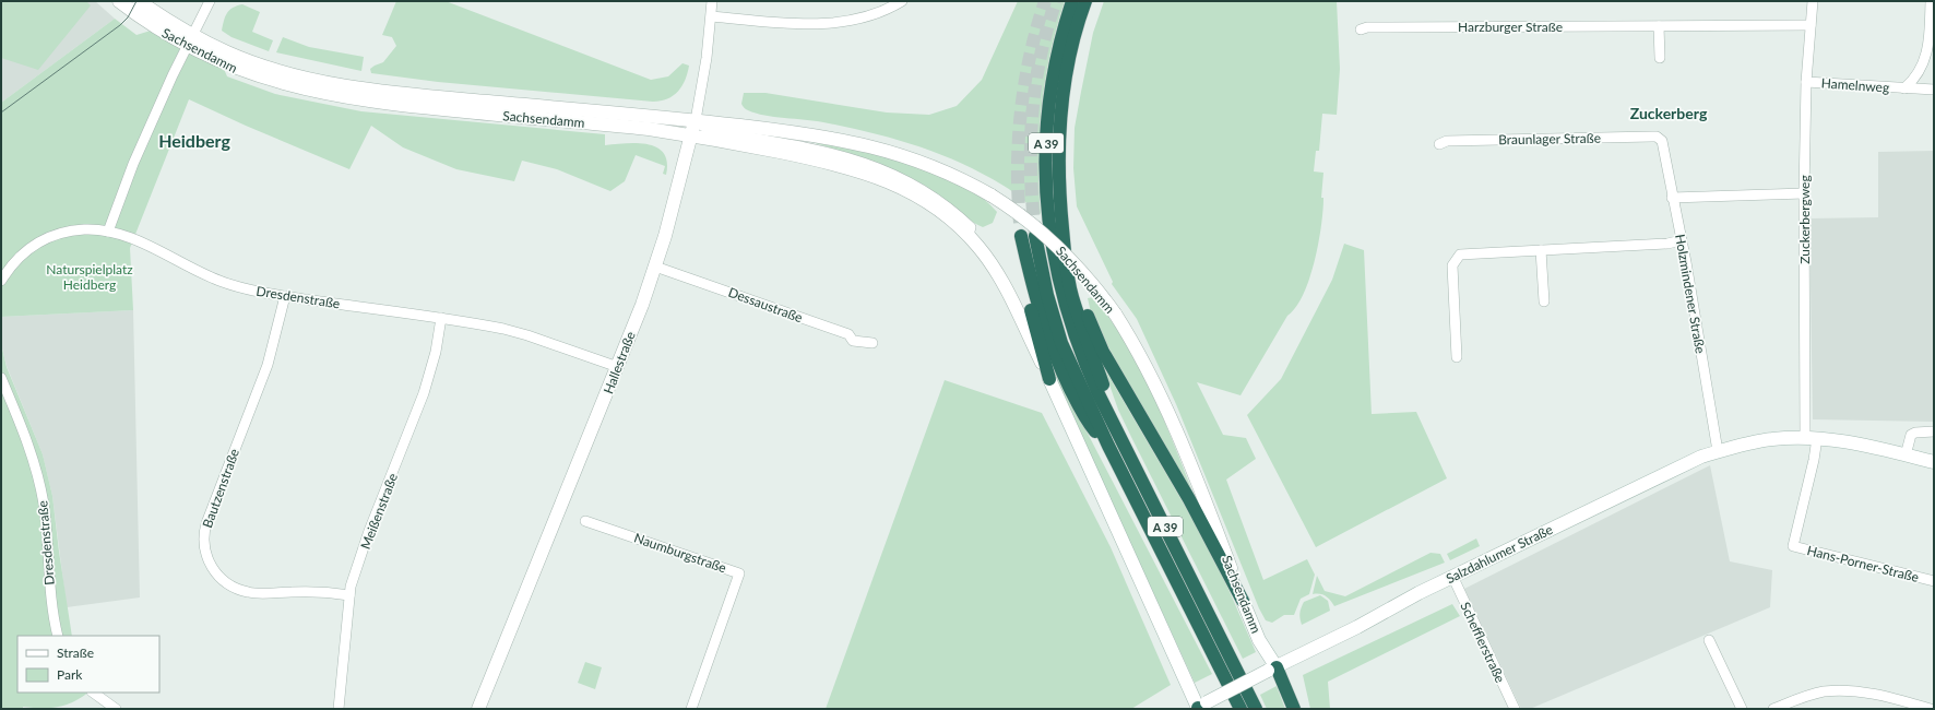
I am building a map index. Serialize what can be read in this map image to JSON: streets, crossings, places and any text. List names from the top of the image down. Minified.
{"streets":{"highway":["A 39"],"street":["Harzburger Straße","Sachsendamm","Hamelnweg","Braunlager Straße","Zuckerbergweg","Holzmindener Straße","Dresdenstraße","Dessaustraße","Hallestraße","Bautzenstraße","Meißenstraße","Naumburgstraße","Salzdahlumer Straße","Hans-Porner-Straße","Schefflerstraße"]},"crossings":[["Harzburger Straße","Zuckerbergweg"],["Sachsendamm","Hallestraße"],["Sachsendamm","Salzdahlumer Straße"],["Hamelnweg","Zuckerbergweg"],["Braunlager Straße","Holzmindener Straße"],["Zuckerbergweg","Salzdahlumer Straße"],["Zuckerbergweg","Hans-Porner-Straße"],["Holzmindener Straße","Salzdahlumer Straße"],["Dresdenstraße","Hallestraße"],["Dresdenstraße","Bautzenstraße"],["Dresdenstraße","Meißenstraße"],["Dessaustraße","Hallestraße"],["Bautzenstraße","Meißenstraße"],["Salzdahlumer Straße","Hans-Porner-Straße"],["Salzdahlumer Straße","Schefflerstraße"]],"districts":["Zuckerberg","Heidberg"],"parks":["Naturspielplatz Heidberg"],"legend":["Straße","Park"]}
